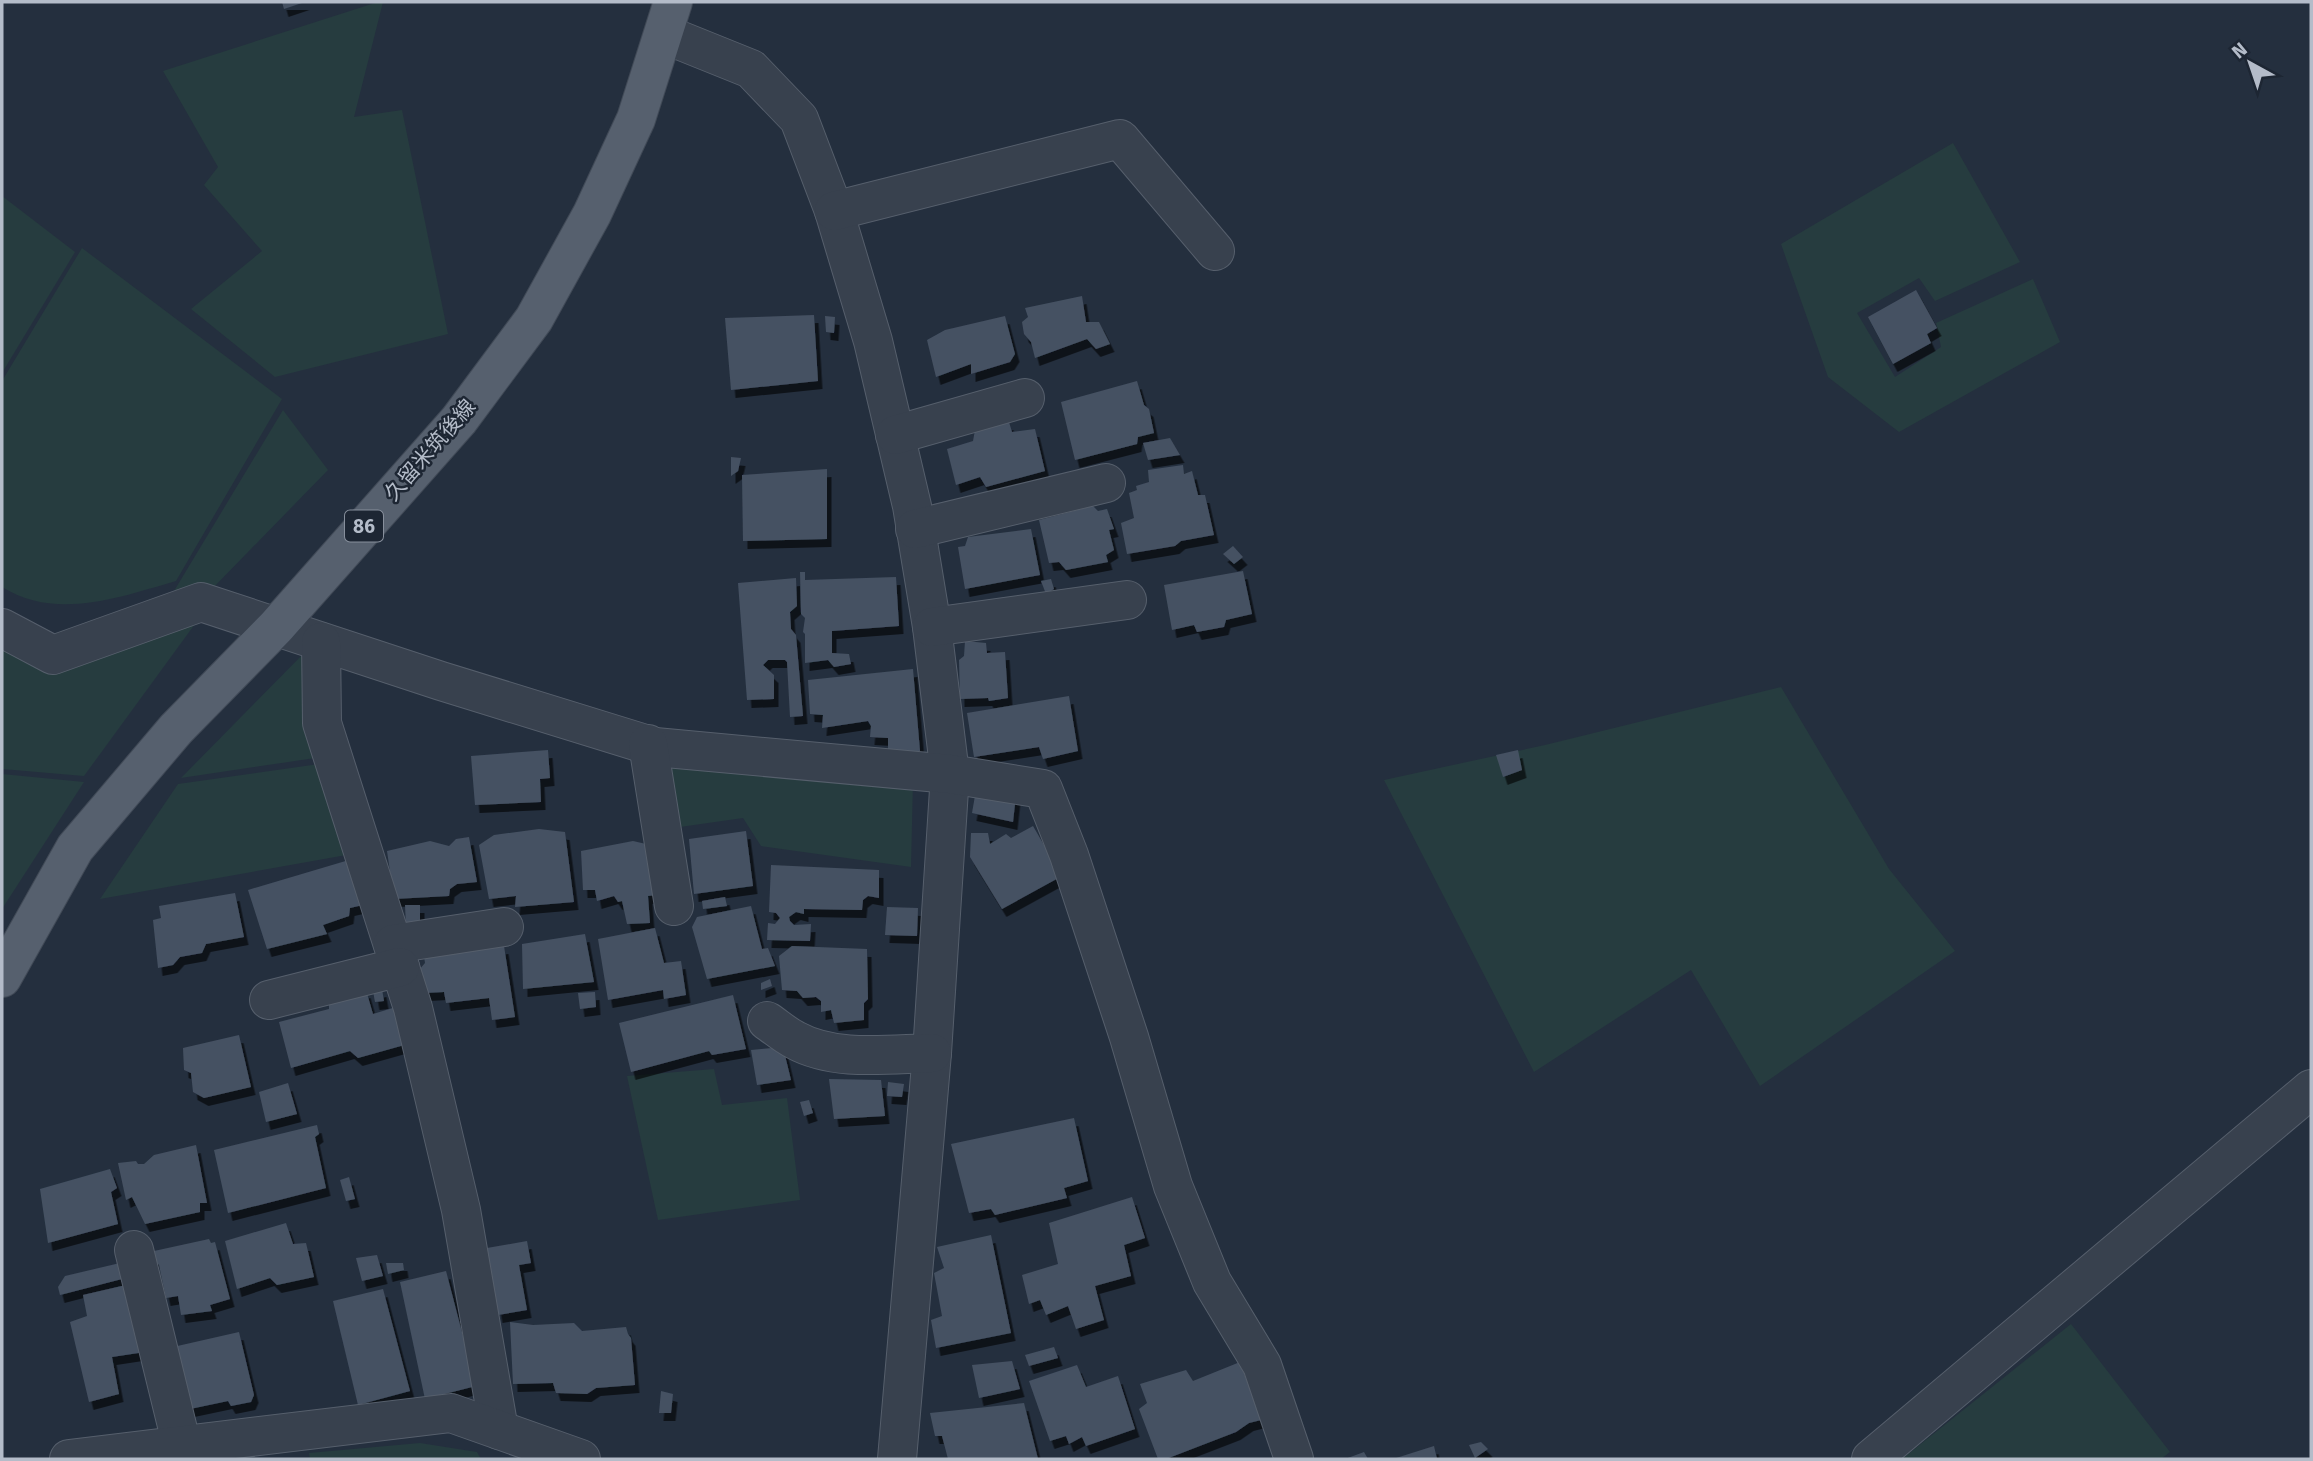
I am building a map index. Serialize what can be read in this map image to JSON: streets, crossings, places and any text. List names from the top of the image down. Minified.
{"streets":{"main road":["久留米筑後線","86"]},"north":"top left"}
